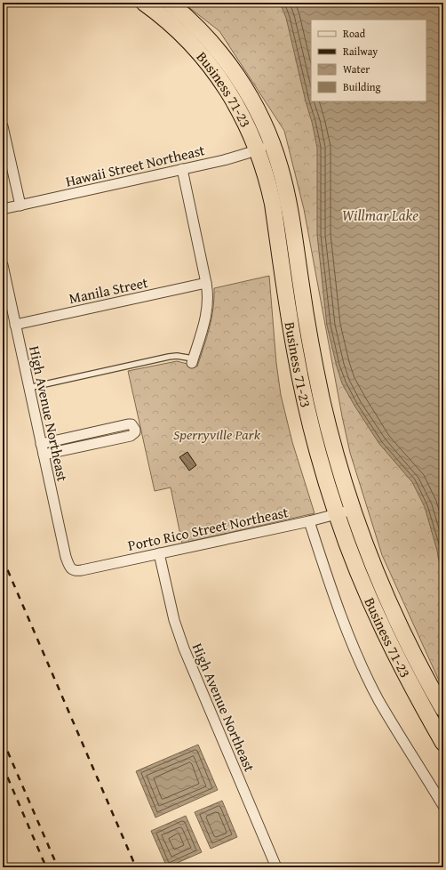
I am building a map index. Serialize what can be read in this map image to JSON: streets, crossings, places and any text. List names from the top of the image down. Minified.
{"streets":{"highway":["Business 71-23"],"street":["Hawaii Street Northeast","Manila Street","High Avenue Northeast","Porto Rico Street Northeast"]},"crossings":[["Business 71-23","Hawaii Street Northeast"],["Business 71-23","Porto Rico Street Northeast"],["Manila Street","High Avenue Northeast"],["High Avenue Northeast","Porto Rico Street Northeast"]],"water":["Willmar Lake"],"parks":["Sperryville Park"],"legend":["Road","Railway","Water","Building"]}
